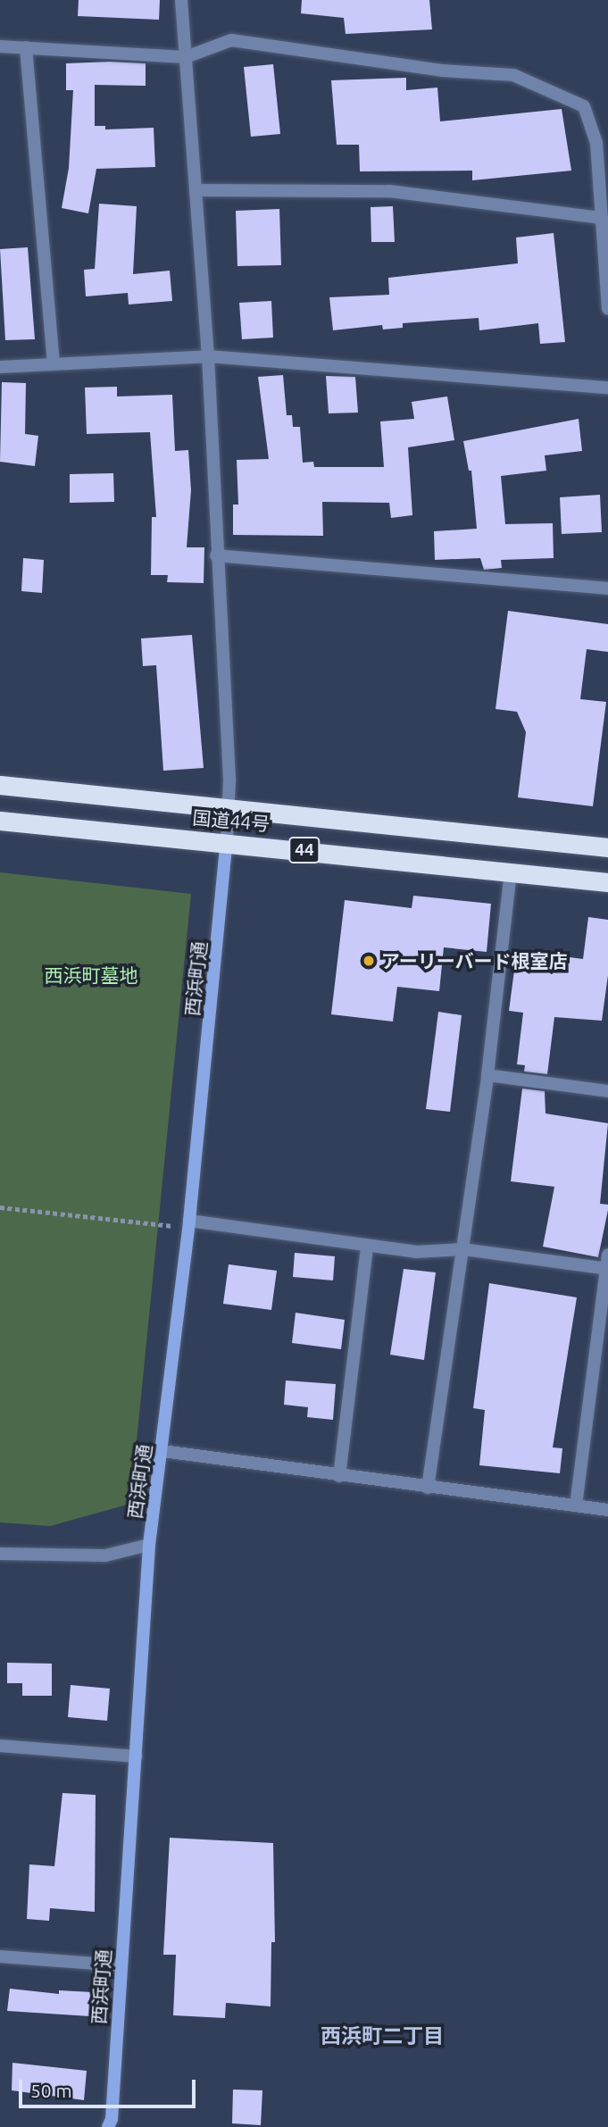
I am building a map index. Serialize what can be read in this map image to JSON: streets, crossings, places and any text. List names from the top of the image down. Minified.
{"streets":{"highway":["国道44号","44"],"street":["西浜町通"]},"crossings":[["国道44号","西浜町通"]],"districts":["西浜町二丁目"],"parks":["西浜町墓地"],"places":["アーリーバード根室店"],"scale_bar":"50 m"}
